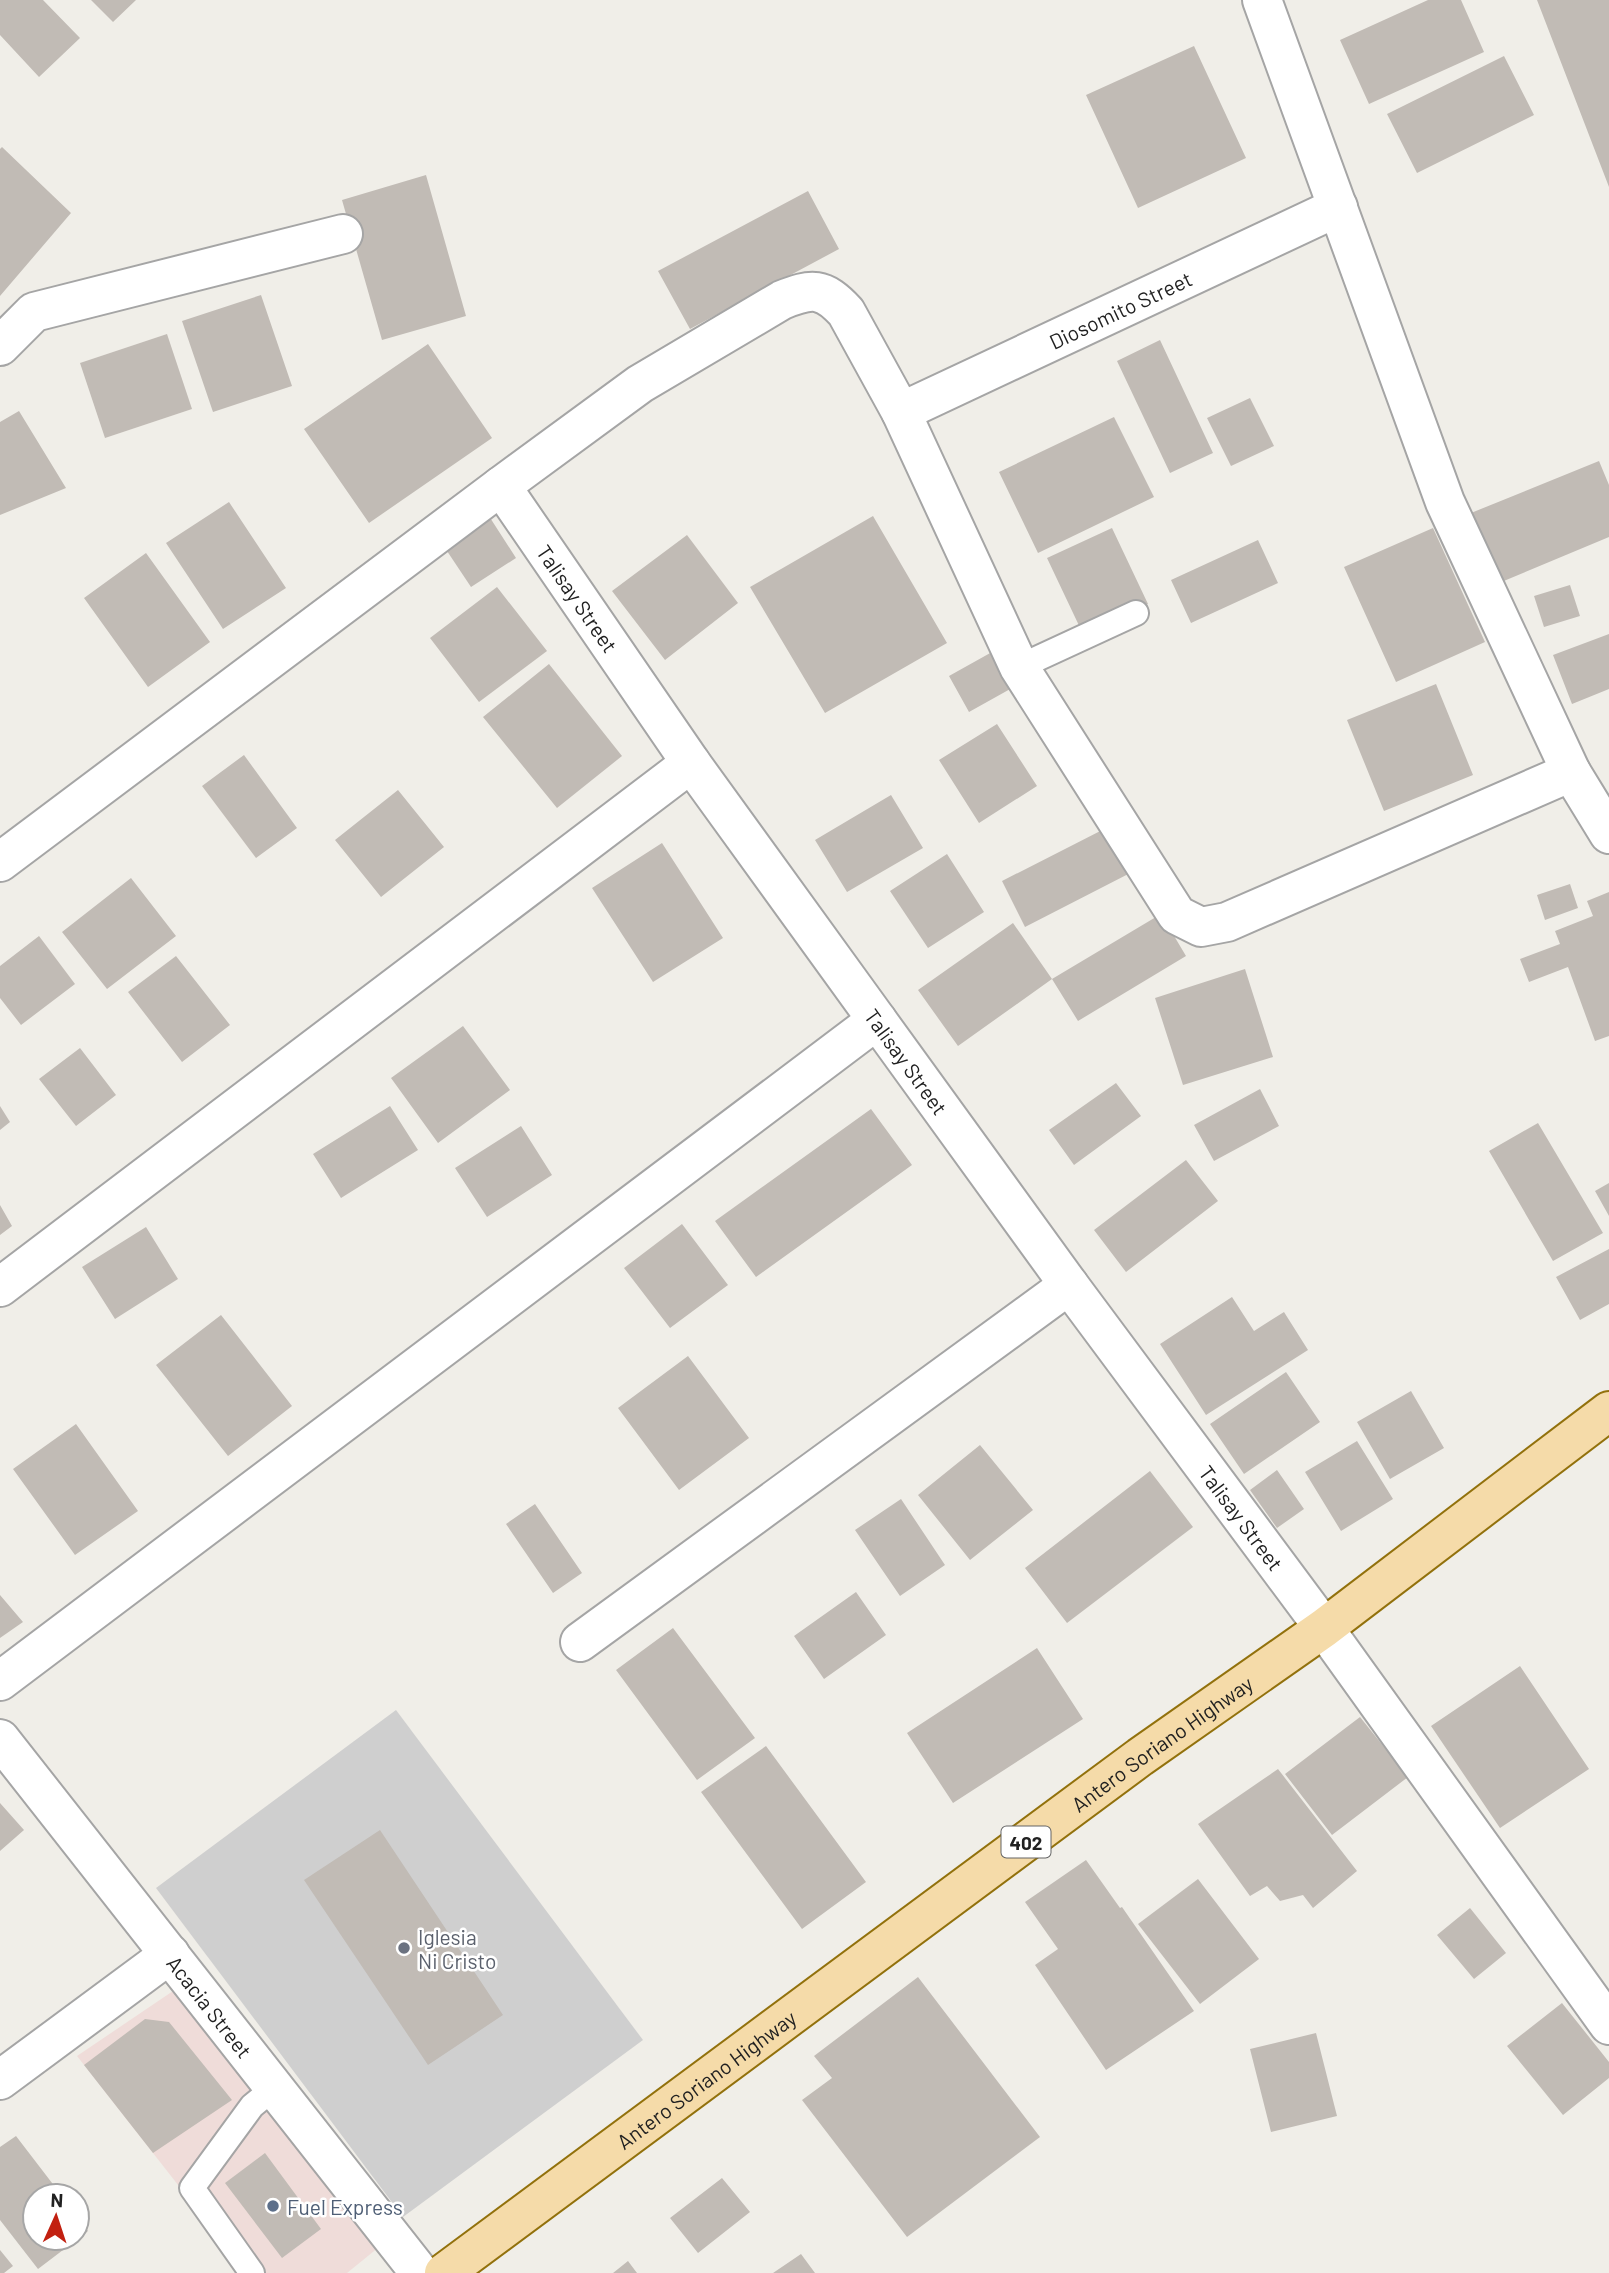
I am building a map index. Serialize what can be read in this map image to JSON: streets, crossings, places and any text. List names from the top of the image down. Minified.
{"streets":{"main road":["Antero Soriano Highway","402"],"street":["Diosomito Street","Talisay Street","Acacia Street"]},"crossings":[["Talisay Street","Antero Soriano Highway"]],"places":["Iglesia Ni Cristo","Fuel Express"],"north":"top"}
